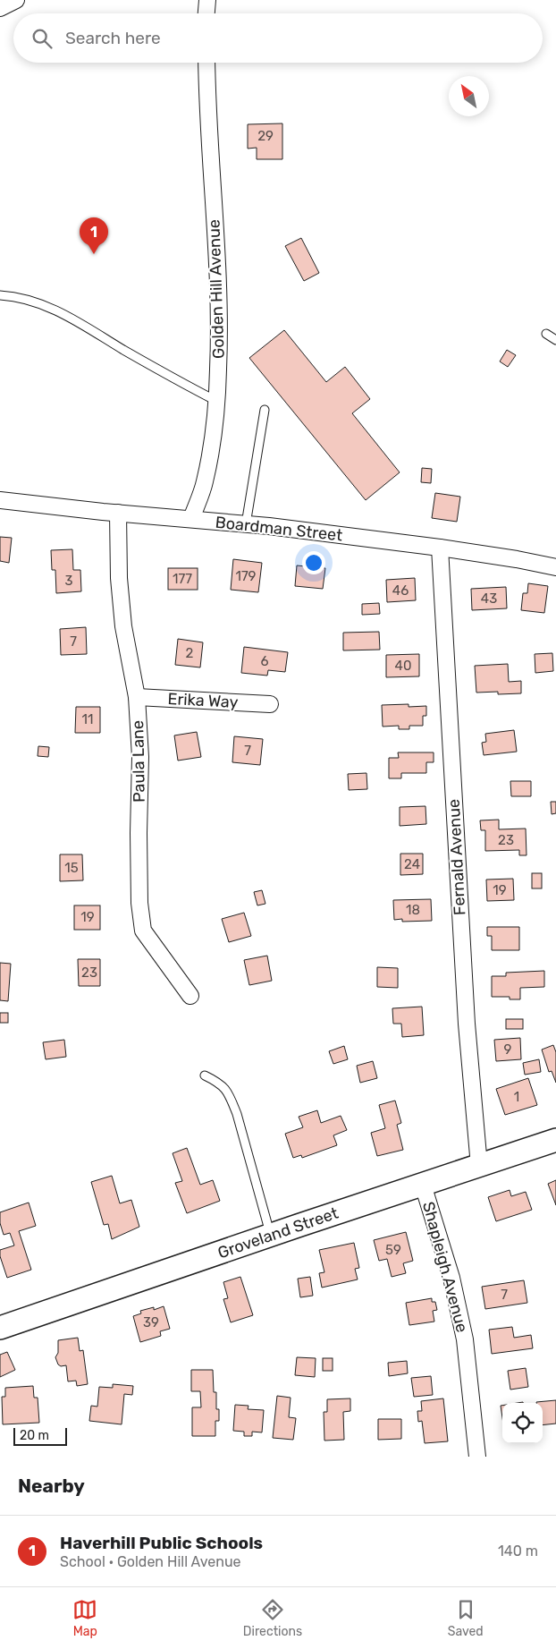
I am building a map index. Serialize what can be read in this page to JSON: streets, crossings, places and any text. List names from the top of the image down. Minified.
{"streets":{"main road":["Groveland Street"],"street":["Golden Hill Avenue","Boardman Street","Erika Way","Paula Lane","Fernald Avenue","Shapleigh Avenue"]},"crossings":[["Golden Hill Avenue","Boardman Street"],["Boardman Street","Paula Lane"],["Boardman Street","Fernald Avenue"],["Erika Way","Paula Lane"],["Fernald Avenue","Groveland Street"],["Groveland Street","Shapleigh Avenue"]],"house_numbers":["29","179","177","3","46","43","7","2","6","40","11","7","23","24","15","19","18","19","23","9","1","59","7","39"],"scale_bar":"20 m","north":"top left","page":{"search":"Search here","pins":"1","scale":"20 m","heading":"Nearby","list":[{"mark":"1","name":"Haverhill Public Schools","note":"School · Golden Hill Avenue","value":"140 m"}],"nav":["Map","Directions","Saved"]}}
